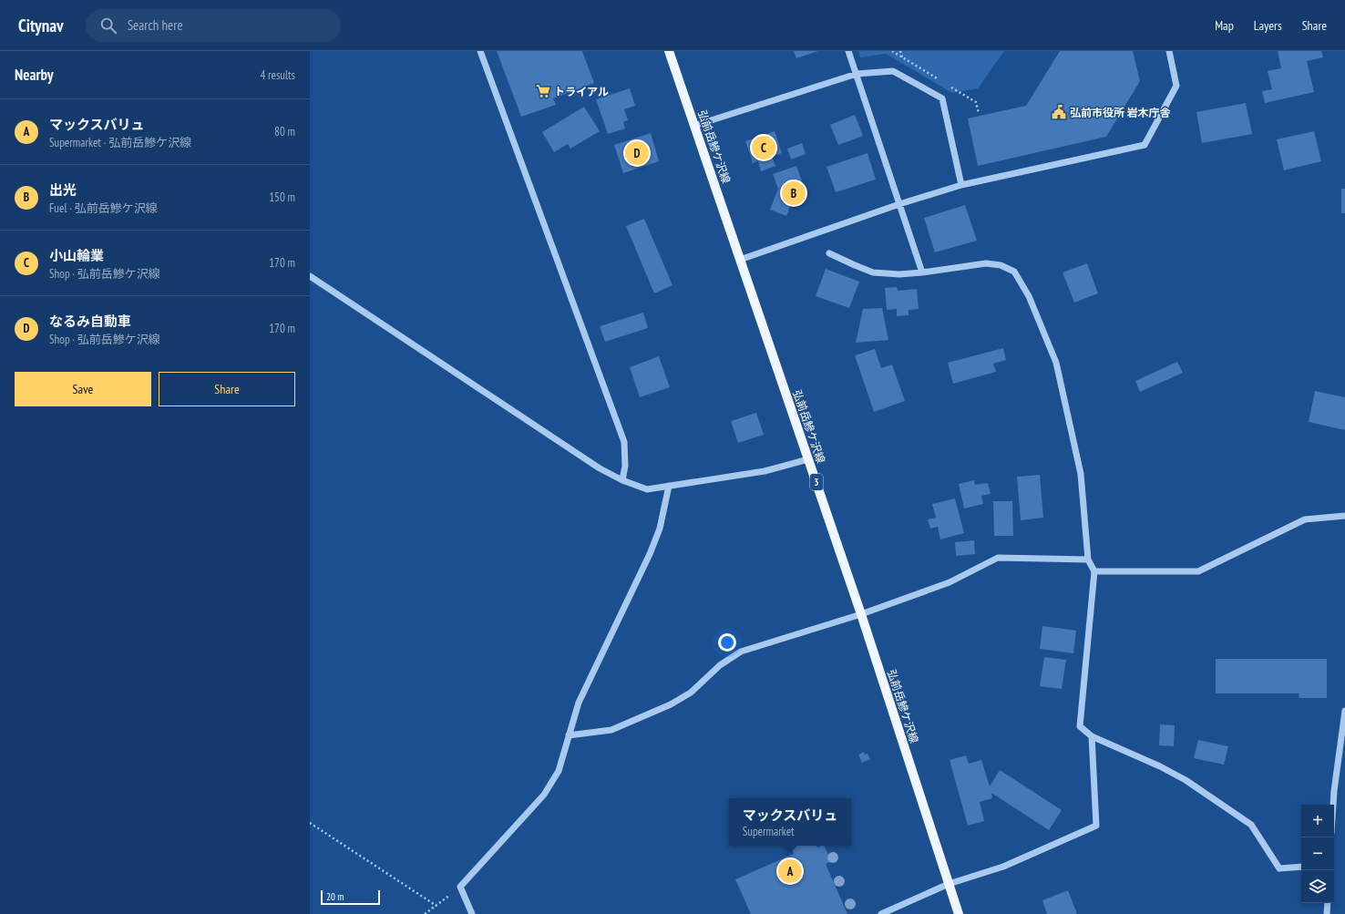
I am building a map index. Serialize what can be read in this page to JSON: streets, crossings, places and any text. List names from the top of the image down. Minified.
{"streets":{"main road":["弘前岳鰺ケ沢線","3"]},"places":{"supermarket":["トライアル"],"public building":["弘前市役所 岩木庁舎"]},"scale_bar":"20 m","page":{"header":"Citynav","search":"Search here","nav":["Map","Layers","Share"],"heading":["Nearby","4 results"],"list":[{"mark":"A","name":"マックスバリュ","note":"Supermarket · 弘前岳鰺ケ沢線","value":"80 m"},{"mark":"B","name":"出光","note":"Fuel · 弘前岳鰺ケ沢線","value":"150 m"},{"mark":"C","name":"小山輪業","note":"Shop · 弘前岳鰺ケ沢線","value":"170 m"},{"mark":"D","name":"なるみ自動車","note":"Shop · 弘前岳鰺ケ沢線","value":"170 m"}],"pins":["C","D","B","A"],"buttons":["Save","Share"],"popup":["マックスバリュ","Supermarket"],"map_buttons":["+","−"],"scale":"20 m"}}
